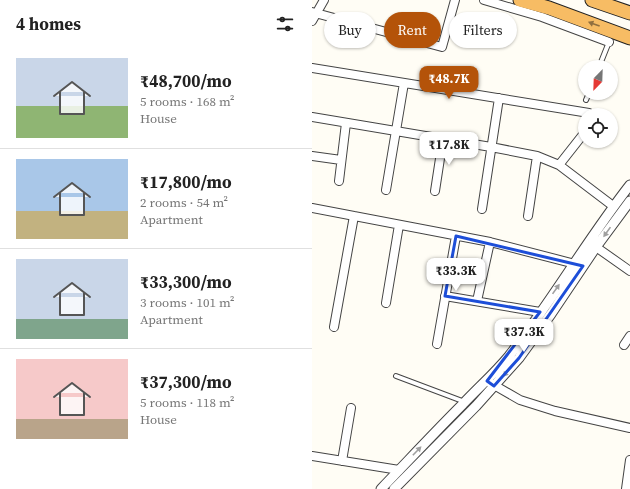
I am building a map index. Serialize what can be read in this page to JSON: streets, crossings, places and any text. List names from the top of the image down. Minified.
{"north":"bottom left","page":{"heading":"4 homes","chip":["Buy","Rent","Filters"],"list":[{"name":"₹48,700/mo","note":"5 rooms · 168 m² · House"},{"name":"₹17,800/mo","note":"2 rooms · 54 m² · Apartment"},{"name":"₹33,300/mo","note":"3 rooms · 101 m² · Apartment"},{"name":"₹37,300/mo","note":"5 rooms · 118 m² · House"}],"price":["₹48.7K","₹17.8K","₹33.3K","₹37.3K"]}}
